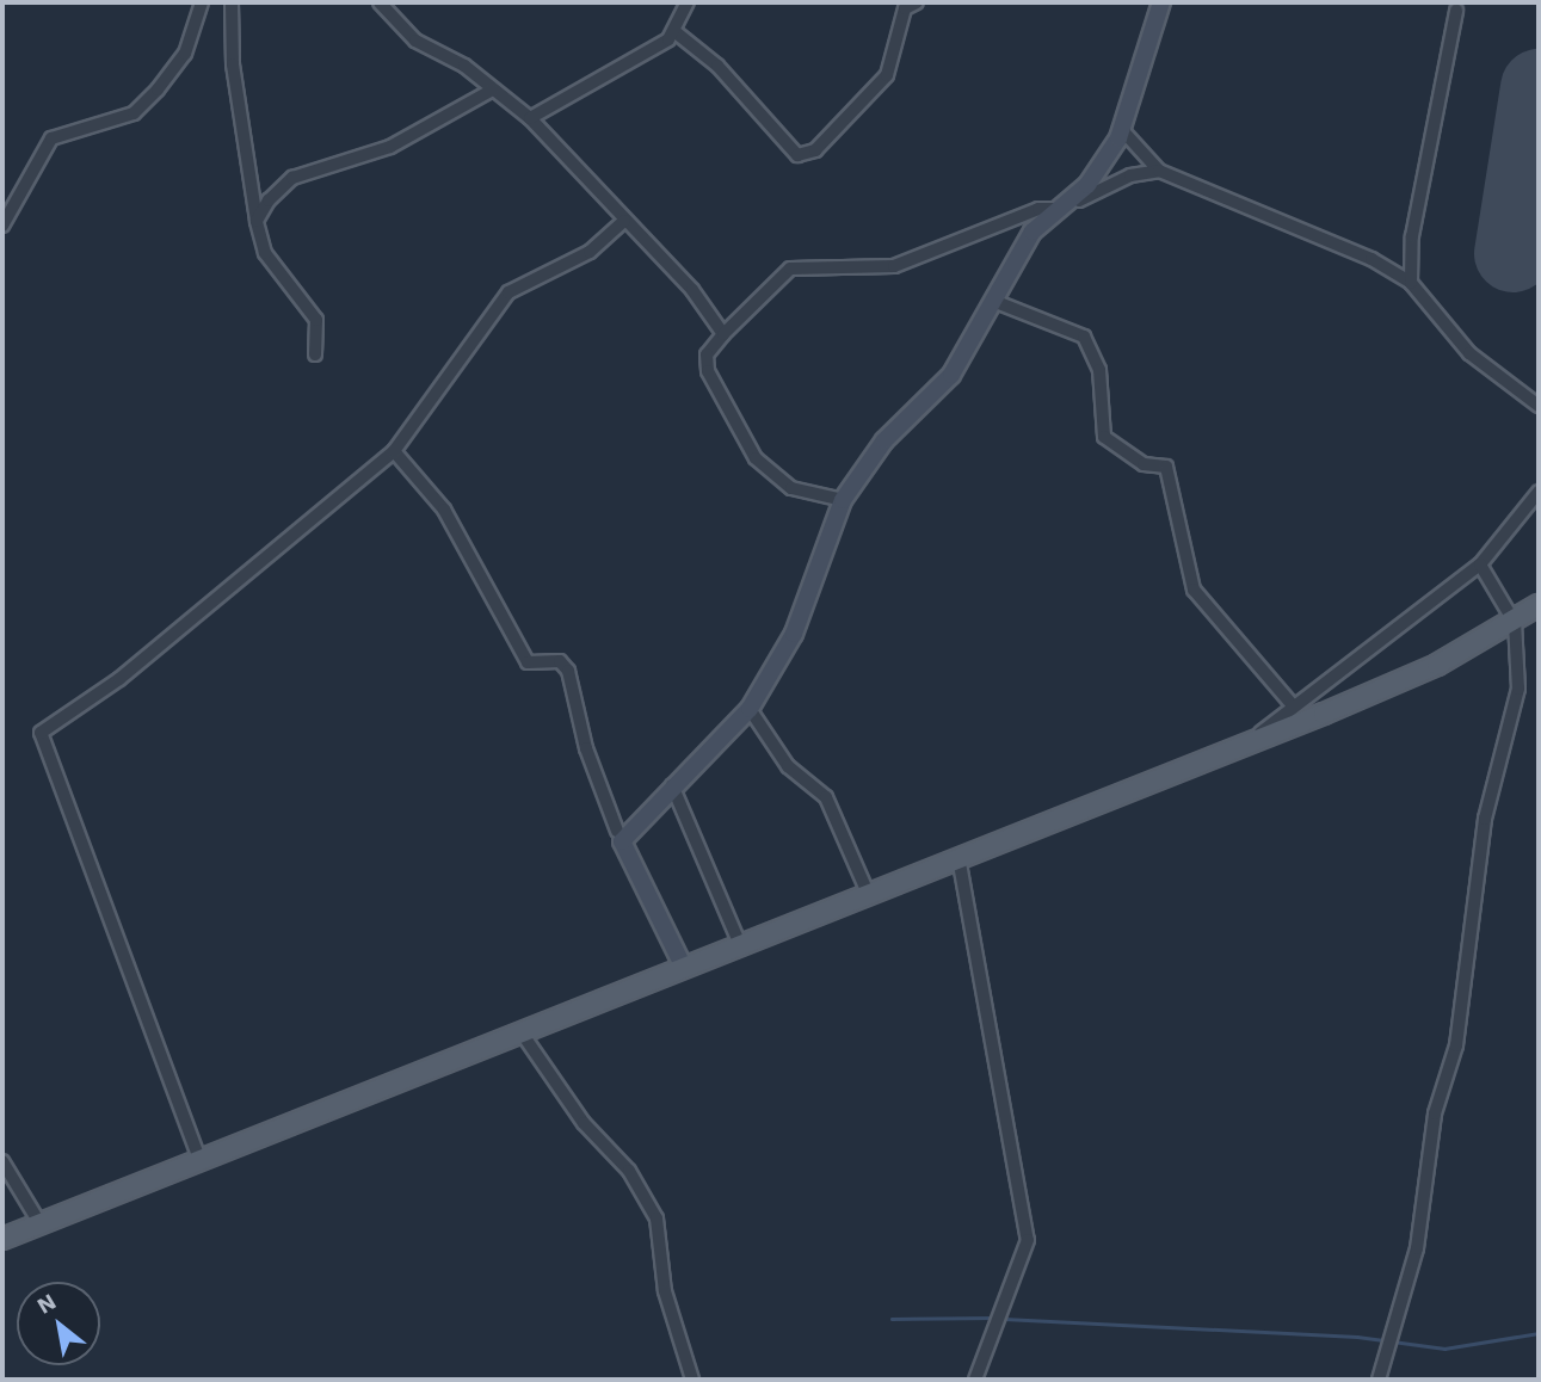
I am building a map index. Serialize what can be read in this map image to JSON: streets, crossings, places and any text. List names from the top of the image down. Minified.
{"north":"top left"}
